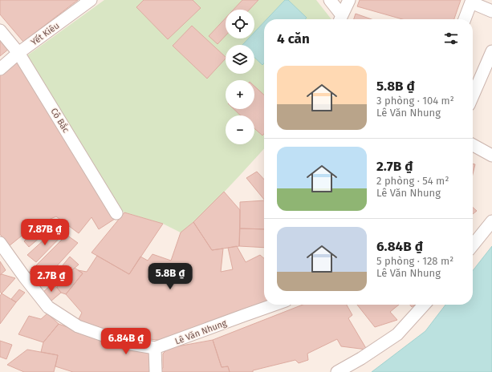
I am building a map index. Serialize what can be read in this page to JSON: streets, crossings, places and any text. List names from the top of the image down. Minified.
{"streets":{"street":["Yết Kiêu","Cô Bắc","Lê Văn Nhung"]},"crossings":[["Yết Kiêu","Cô Bắc"]],"page":{"map_buttons":["+","−"],"heading":"4 căn","list":[{"name":"5.8B ₫","note":"3 phòng · 104 m² · Lê Văn Nhung"},{"name":"2.7B ₫","note":"2 phòng · 54 m² · Lê Văn Nhung"},{"name":"6.84B ₫","note":"5 phòng · 128 m² · Lê Văn Nhung"}],"price":["7.87B ₫","5.8B ₫","2.7B ₫","6.84B ₫"]}}
